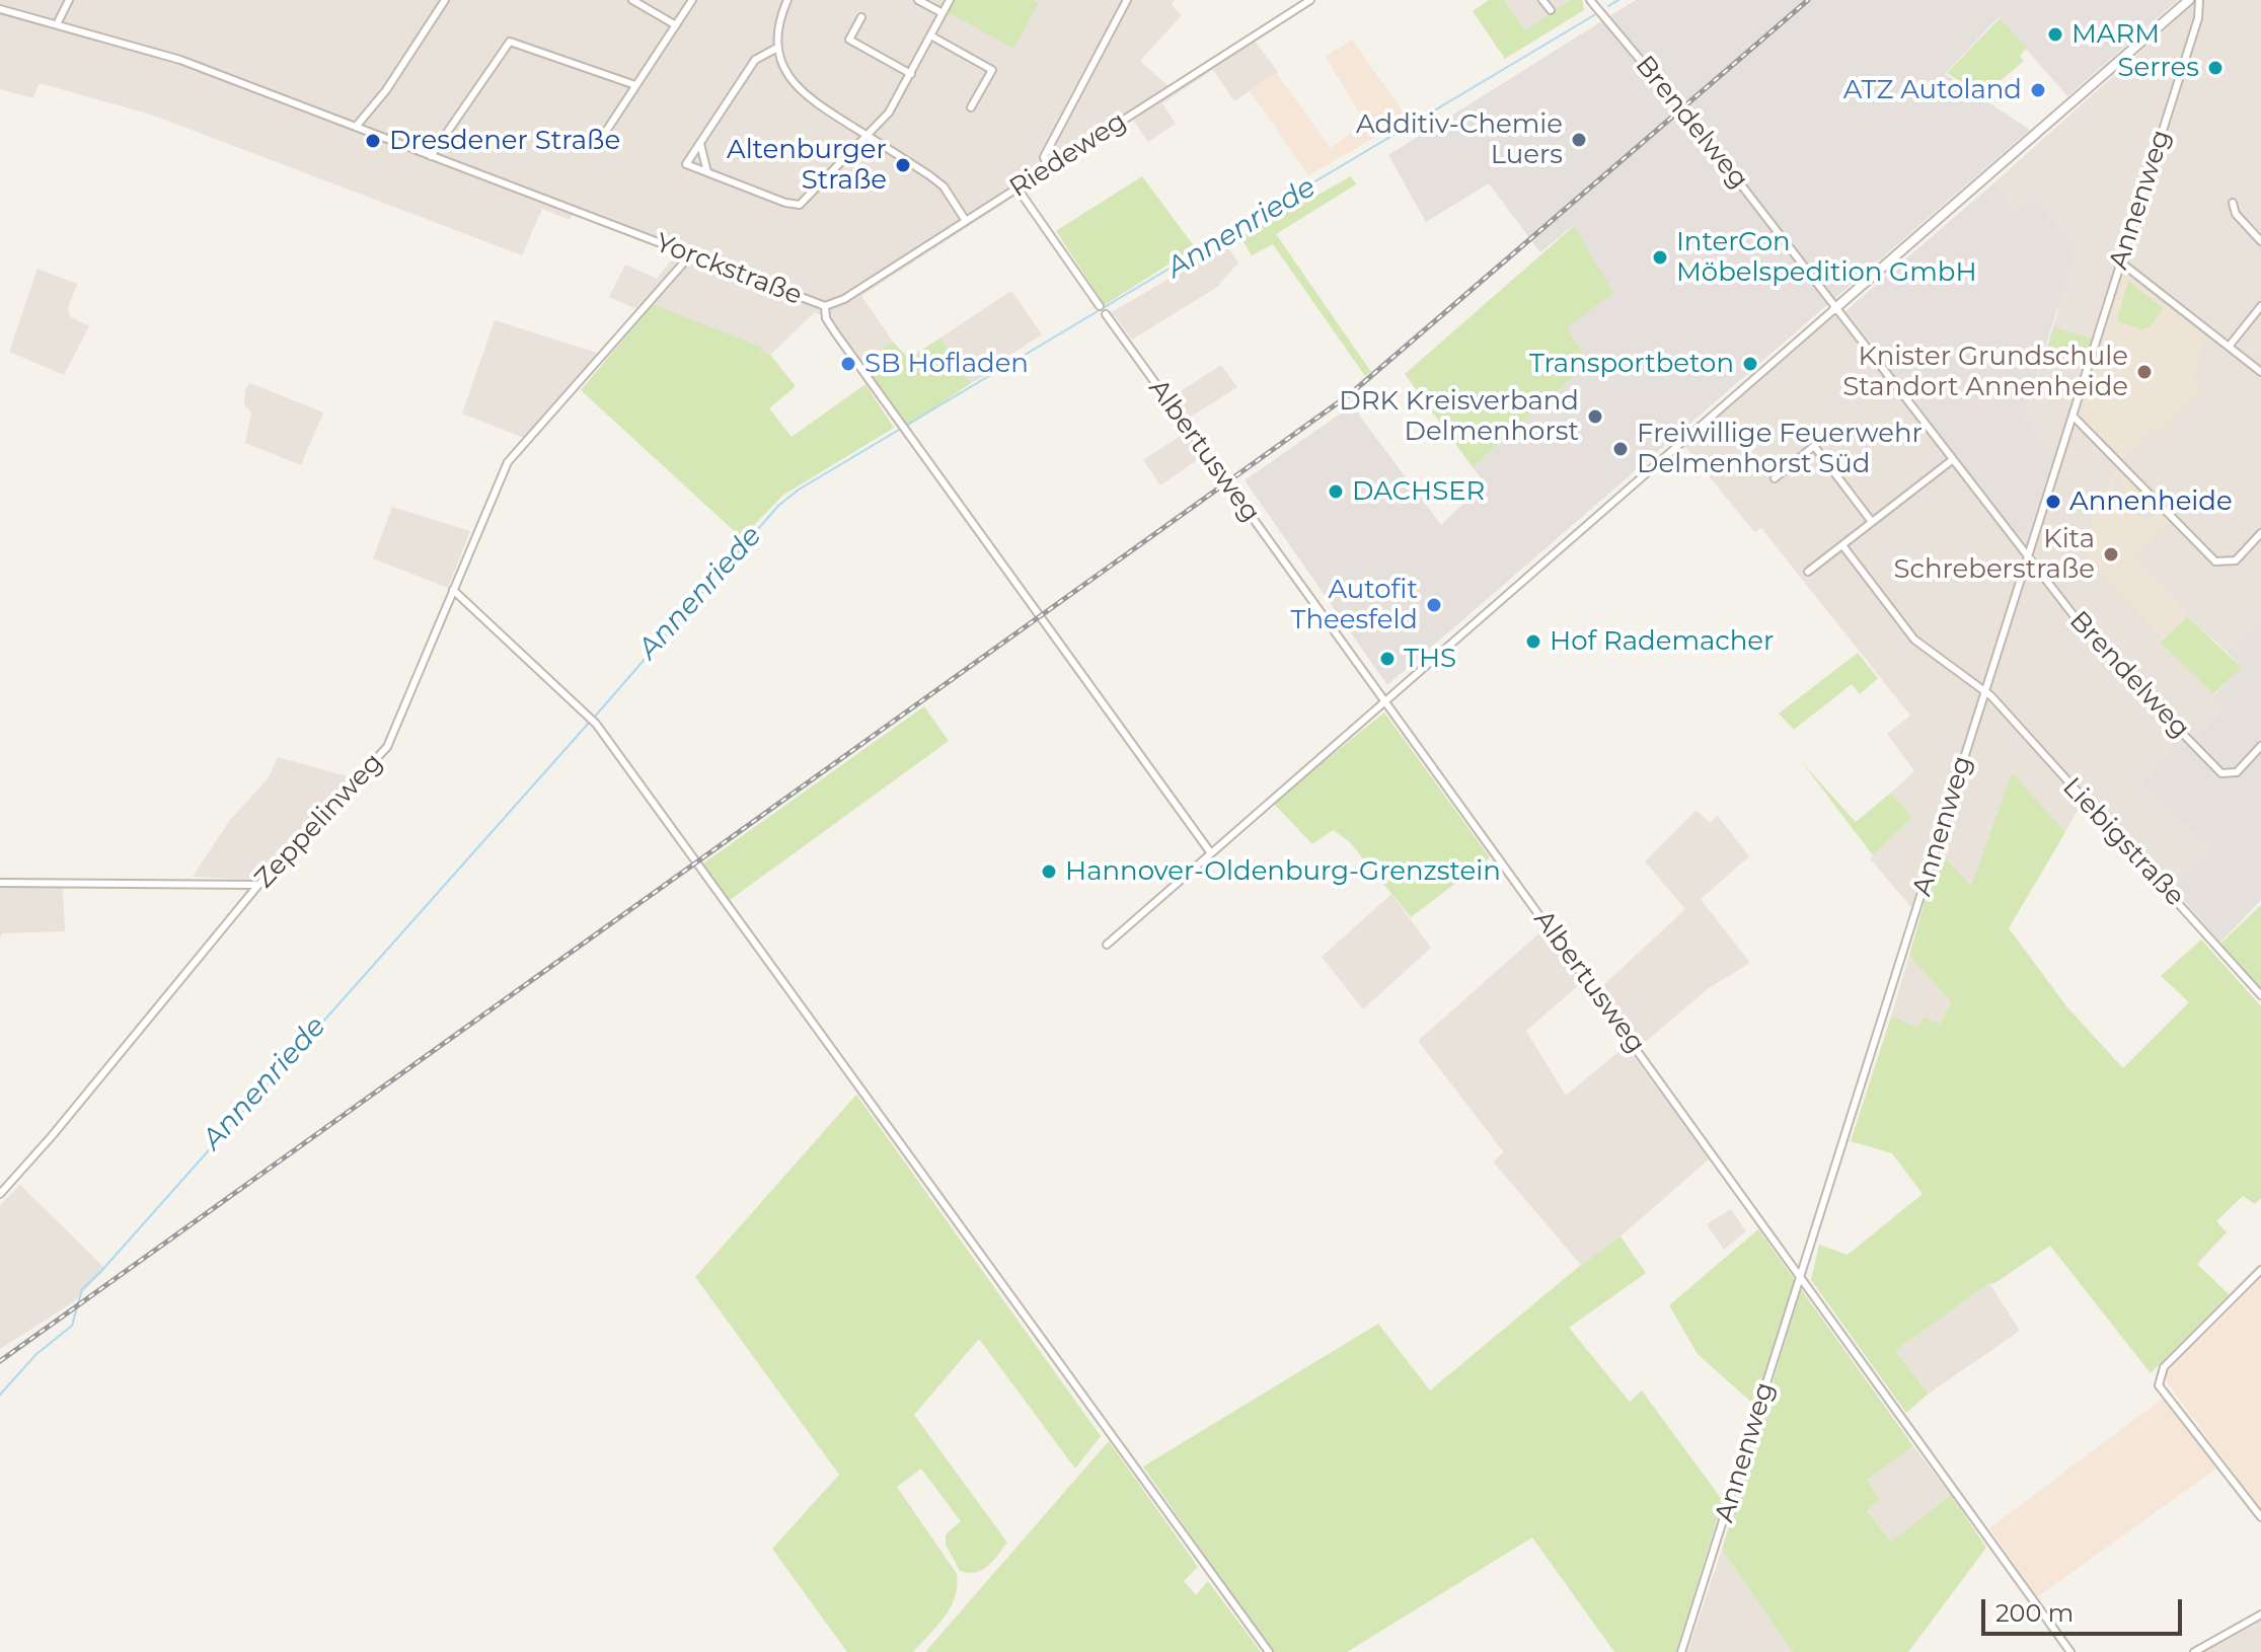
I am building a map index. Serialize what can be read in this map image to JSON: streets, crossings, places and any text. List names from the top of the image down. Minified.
{"streets":{"street":["Brendelweg","Riedeweg","Annenweg","Yorckstraße","Albertusweg","Zeppelinweg","Liebigstraße"]},"crossings":[["Brendelweg","Annenweg"],["Riedeweg","Yorckstraße"],["Annenweg","Albertusweg"],["Annenweg","Liebigstraße"],["Yorckstraße","Zeppelinweg"]],"water":["Annenriede"],"places":["MARM","Serres","ATZ Autoland","Additiv-Chemie Luers","Dresdener Straße","Altenburger Straße","InterCon Möbelspedition GmbH","SB Hofladen","Transportbeton","Knister Grundschule Standort Annenheide","DRK Kreisverband Delmenhorst","Freiwillige Feuerwehr Delmenhorst Süd","DACHSER","Annenheide","Kita Schreberstraße","Autofit Theesfeld","Hof Rademacher","THS","Hannover-Oldenburg-Grenzstein"],"scale_bar":"200 m"}
